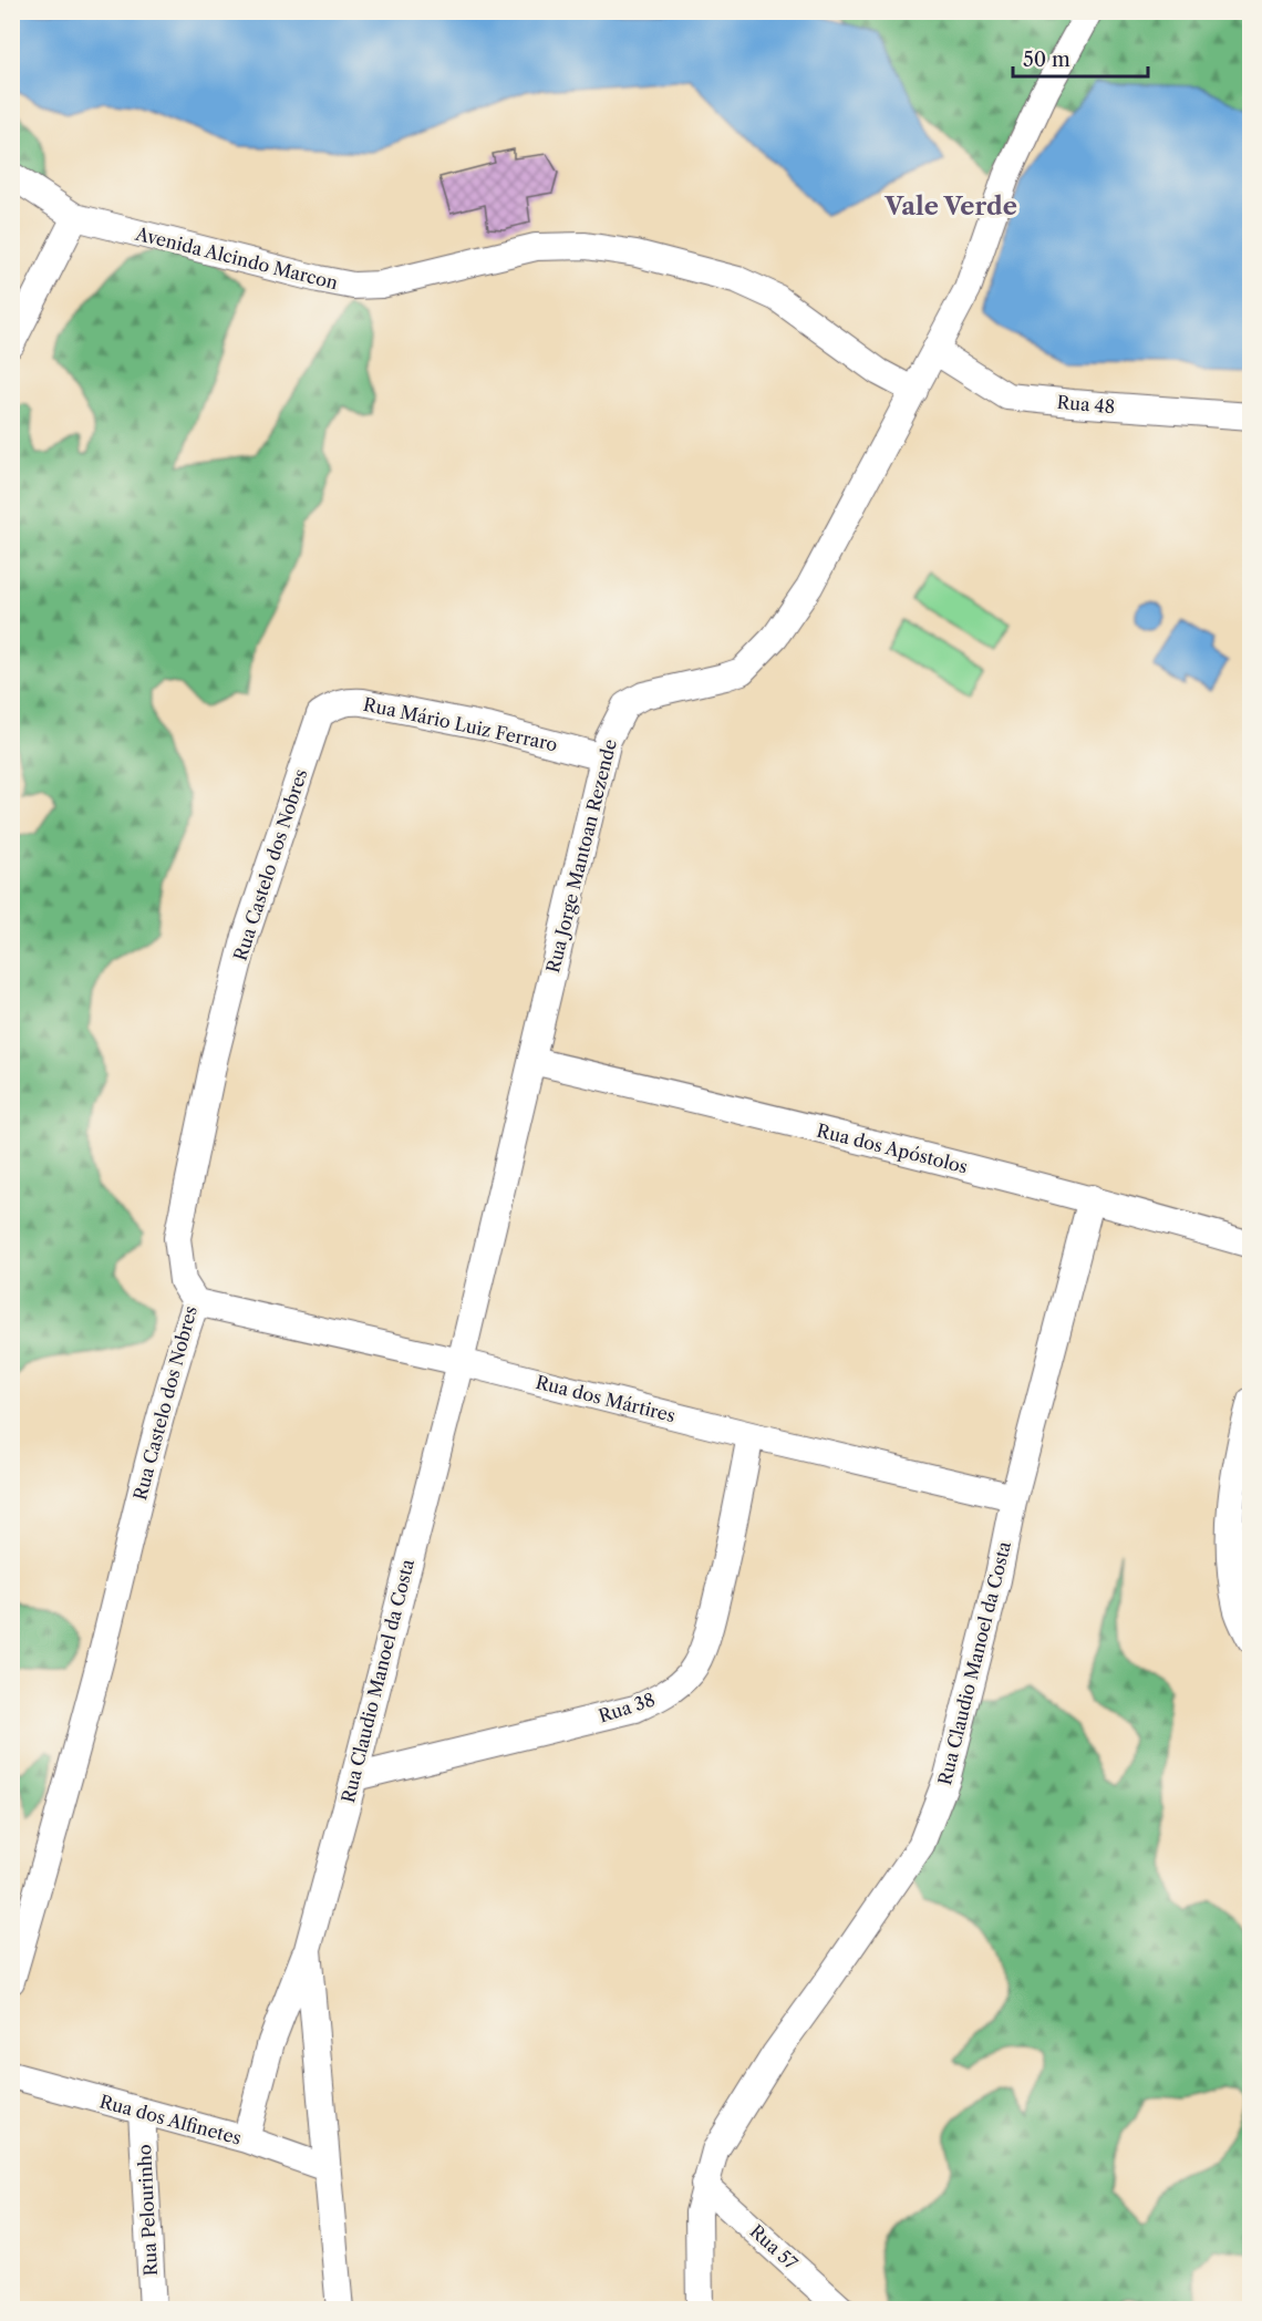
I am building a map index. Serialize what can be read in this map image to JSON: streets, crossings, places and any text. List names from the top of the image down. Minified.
{"streets":{"street":["Avenida Alcindo Marcon","Rua 48","Rua Mário Luiz Ferraro","Rua Jorge Mantoan Rezende","Rua Castelo dos Nobres","Rua dos Apóstolos","Rua dos Mártires","Rua Claudio Manoel da Costa","Rua 38","Rua dos Alfinetes","Rua Pelourinho","Rua 57"]},"crossings":[["Avenida Alcindo Marcon","Rua Jorge Mantoan Rezende"],["Rua Mário Luiz Ferraro","Rua Jorge Mantoan Rezende"],["Rua Mário Luiz Ferraro","Rua Castelo dos Nobres"],["Rua Jorge Mantoan Rezende","Rua dos Apóstolos"],["Rua Jorge Mantoan Rezende","Rua Claudio Manoel da Costa"],["Rua Castelo dos Nobres","Rua dos Mártires"],["Rua dos Apóstolos","Rua Claudio Manoel da Costa"],["Rua dos Mártires","Rua Claudio Manoel da Costa"],["Rua dos Mártires","Rua 38"],["Rua Claudio Manoel da Costa","Rua 38"],["Rua Claudio Manoel da Costa","Rua dos Alfinetes"],["Rua Claudio Manoel da Costa","Rua 57"],["Rua dos Alfinetes","Rua Pelourinho"]],"districts":["Vale Verde"],"scale_bar":"50 m"}
